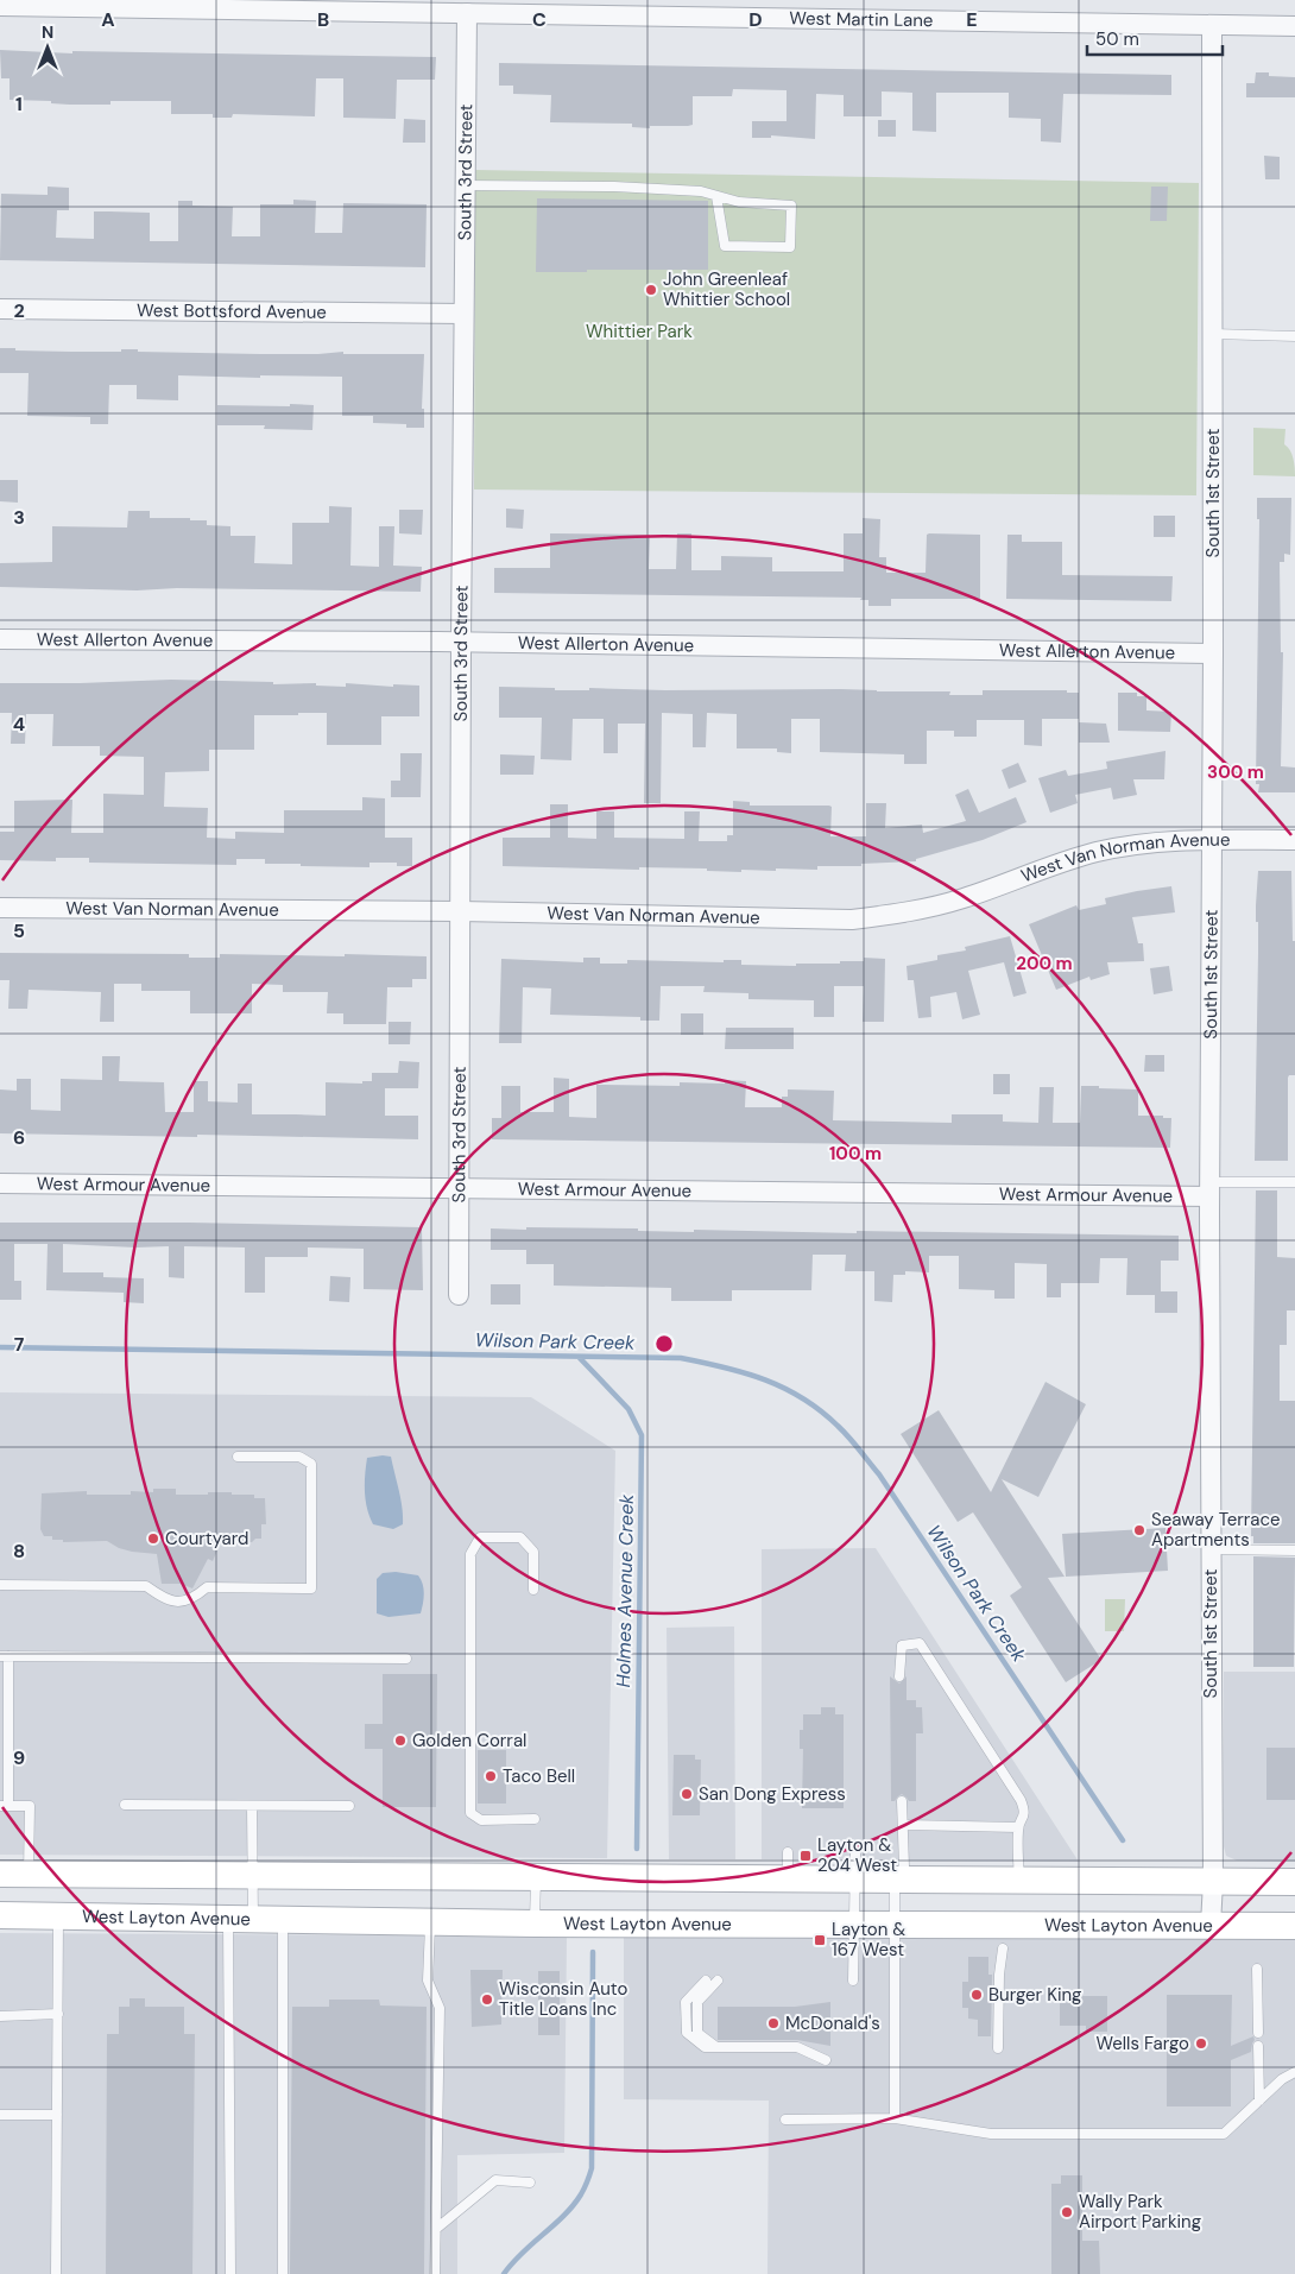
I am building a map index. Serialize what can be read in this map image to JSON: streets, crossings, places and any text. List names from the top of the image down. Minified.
{"streets":{"main road":["West Layton Avenue"],"street":["West Martin Lane","South 3rd Street","West Bottsford Avenue","South 1st Street","West Allerton Avenue","West Van Norman Avenue","West Armour Avenue"]},"crossings":[["West Martin Lane","South 3rd Street"],["West Martin Lane","South 1st Street"],["South 3rd Street","West Bottsford Avenue"],["South 3rd Street","West Allerton Avenue"],["South 3rd Street","West Van Norman Avenue"],["South 3rd Street","West Armour Avenue"],["South 1st Street","West Allerton Avenue"],["South 1st Street","West Van Norman Avenue"],["South 1st Street","West Armour Avenue"],["South 1st Street","West Layton Avenue"]],"water":["Wilson Park Creek","Holmes Avenue Creek"],"parks":["Whittier Park"],"places":{"other":["John Greenleaf Whittier School","Seaway Terrace Apartments","Courtyard","Golden Corral","Taco Bell","San Dong Express","Burger King","Wisconsin Auto Title Loans Inc","McDonald's","Wells Fargo","Wally Park Airport Parking"],"transit":["Layton & 204 West","Layton & 167 West"]},"scale_bar":"50 m","north":"top","grid":{"columns":["A","B","C","D","E"],"rows":["1","2","3","4","5","6","7","8","9"]},"rings":["300 m","200 m","100 m"]}
